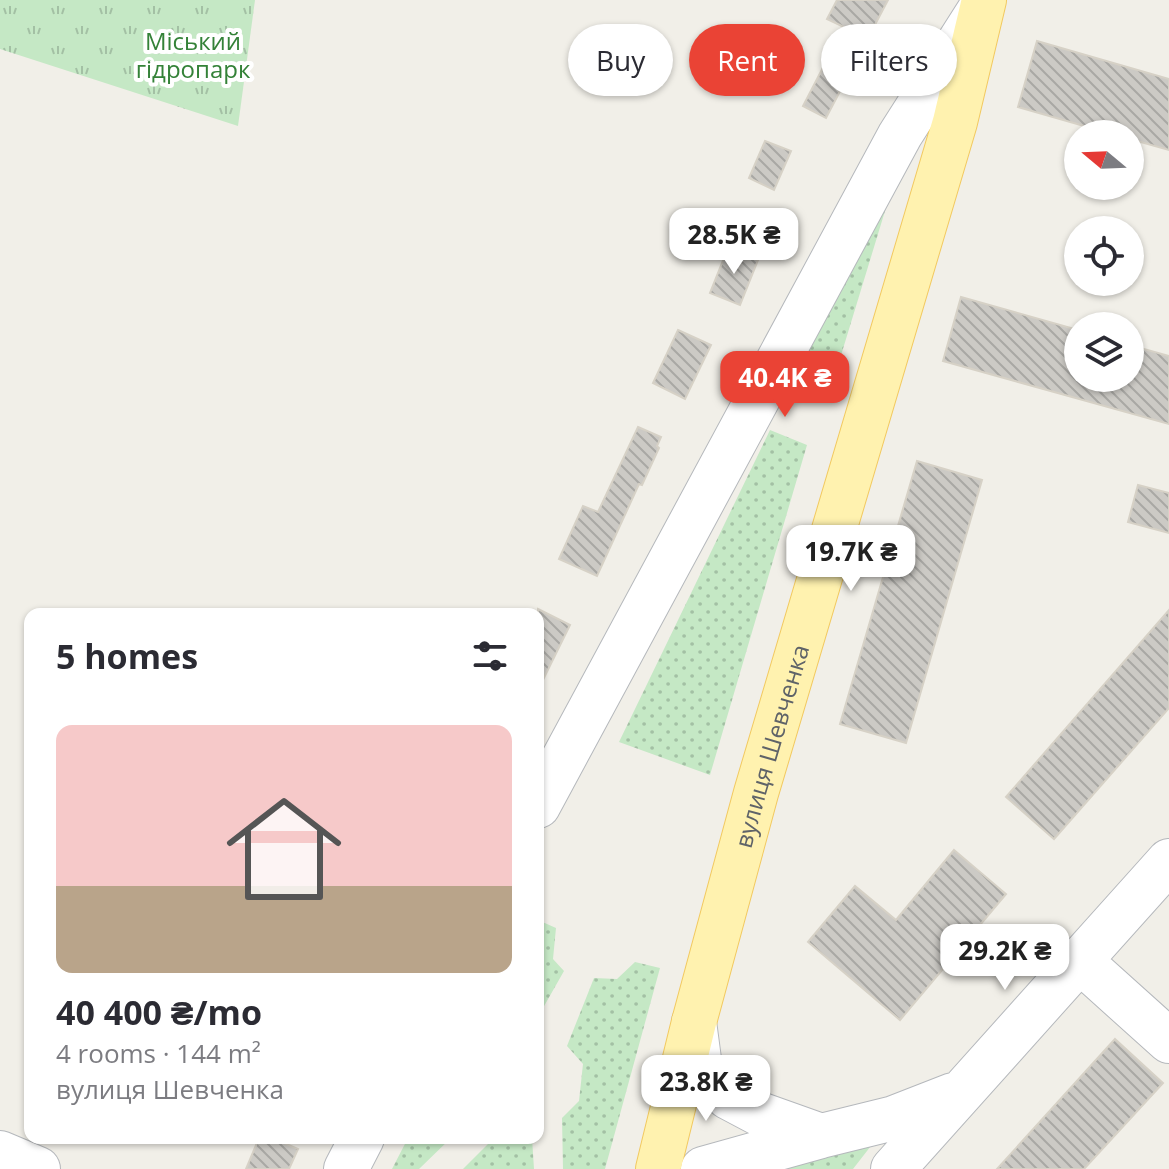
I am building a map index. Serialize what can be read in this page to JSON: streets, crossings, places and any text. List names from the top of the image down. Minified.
{"streets":{"main road":["вулиця Шевченка"]},"parks":["Міський гідропарк"],"north":"left","page":{"chip":["Buy","Rent","Filters"],"price":["28.5K ₴","40.4K ₴","19.7K ₴","29.2K ₴","23.8K ₴"],"heading":"5 homes","list":[{"name":"40 400 ₴/mo","note":"4 rooms · 144 m² · вулиця Шевченка"}]}}
